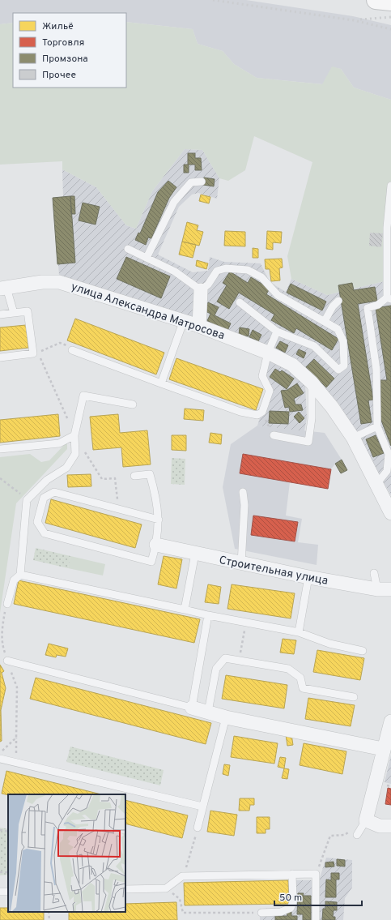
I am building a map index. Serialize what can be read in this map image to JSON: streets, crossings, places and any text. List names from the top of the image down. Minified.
{"streets":{"street":["улица Александра Матросова","Строительная улица"]},"legend":["Жильё","Торговля","Промзона","Прочее"],"scale_bar":"50 m"}
